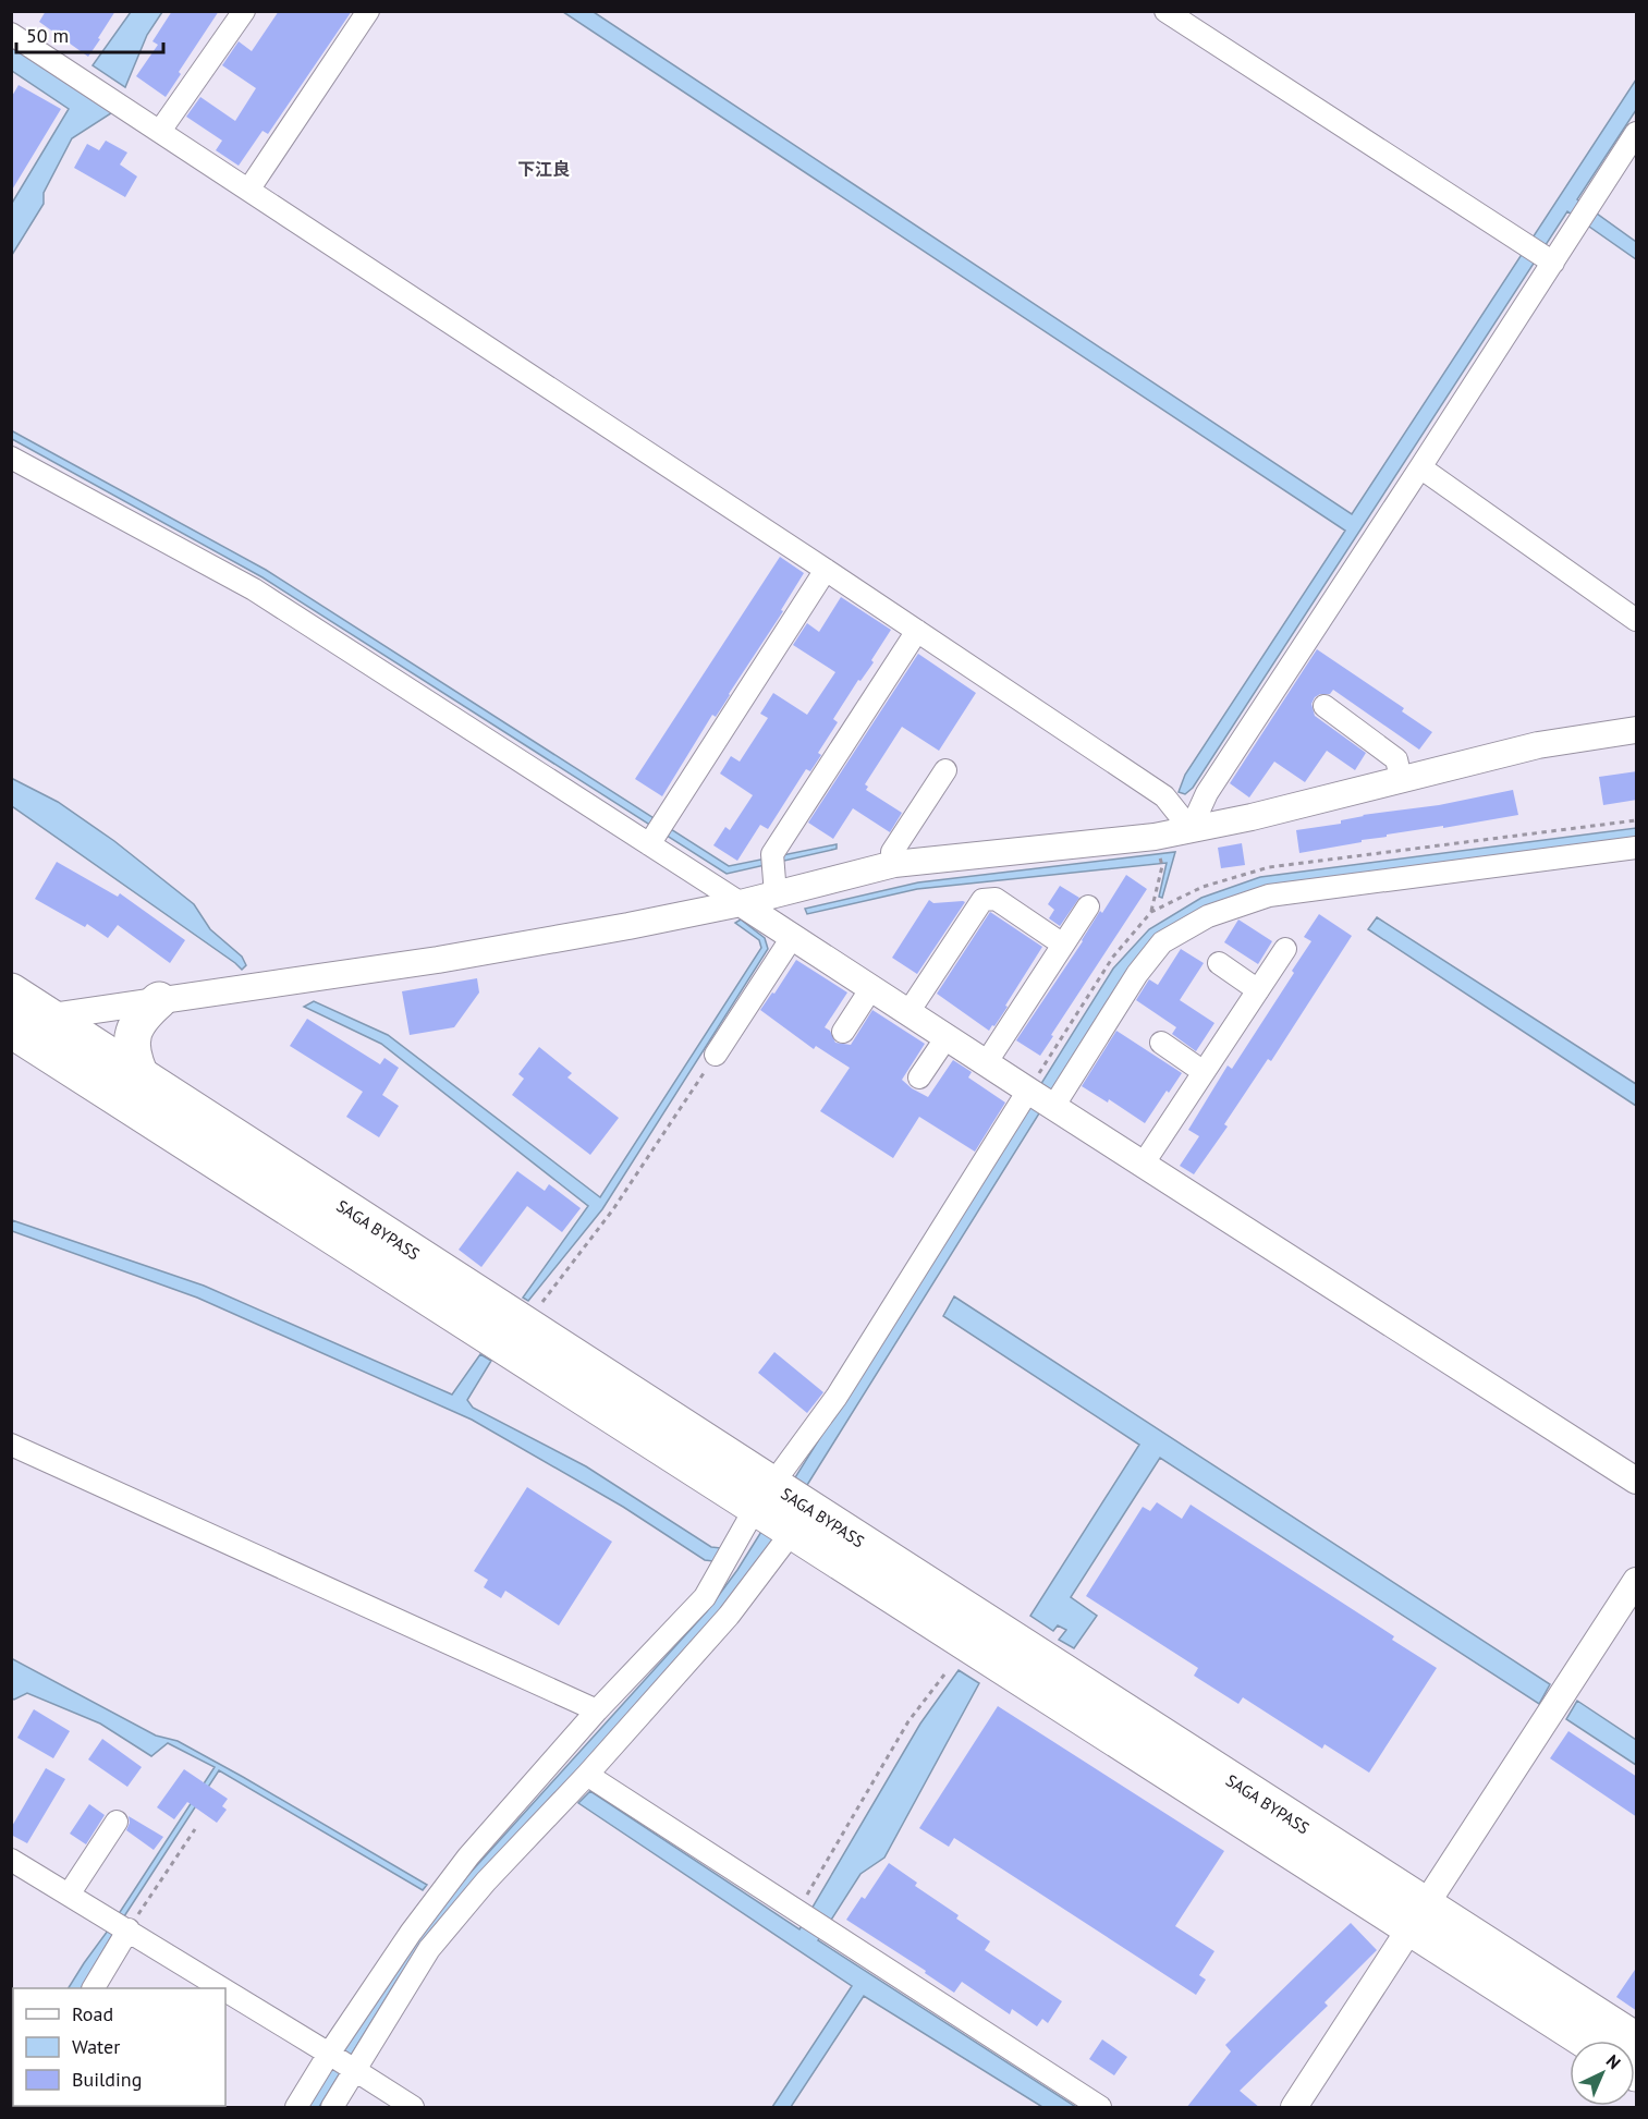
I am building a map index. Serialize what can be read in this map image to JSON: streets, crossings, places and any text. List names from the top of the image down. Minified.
{"streets":{"highway":["SAGA BYPASS"]},"districts":["下江良"],"legend":["Road","Water","Building"],"scale_bar":"50 m","north":"top right"}
